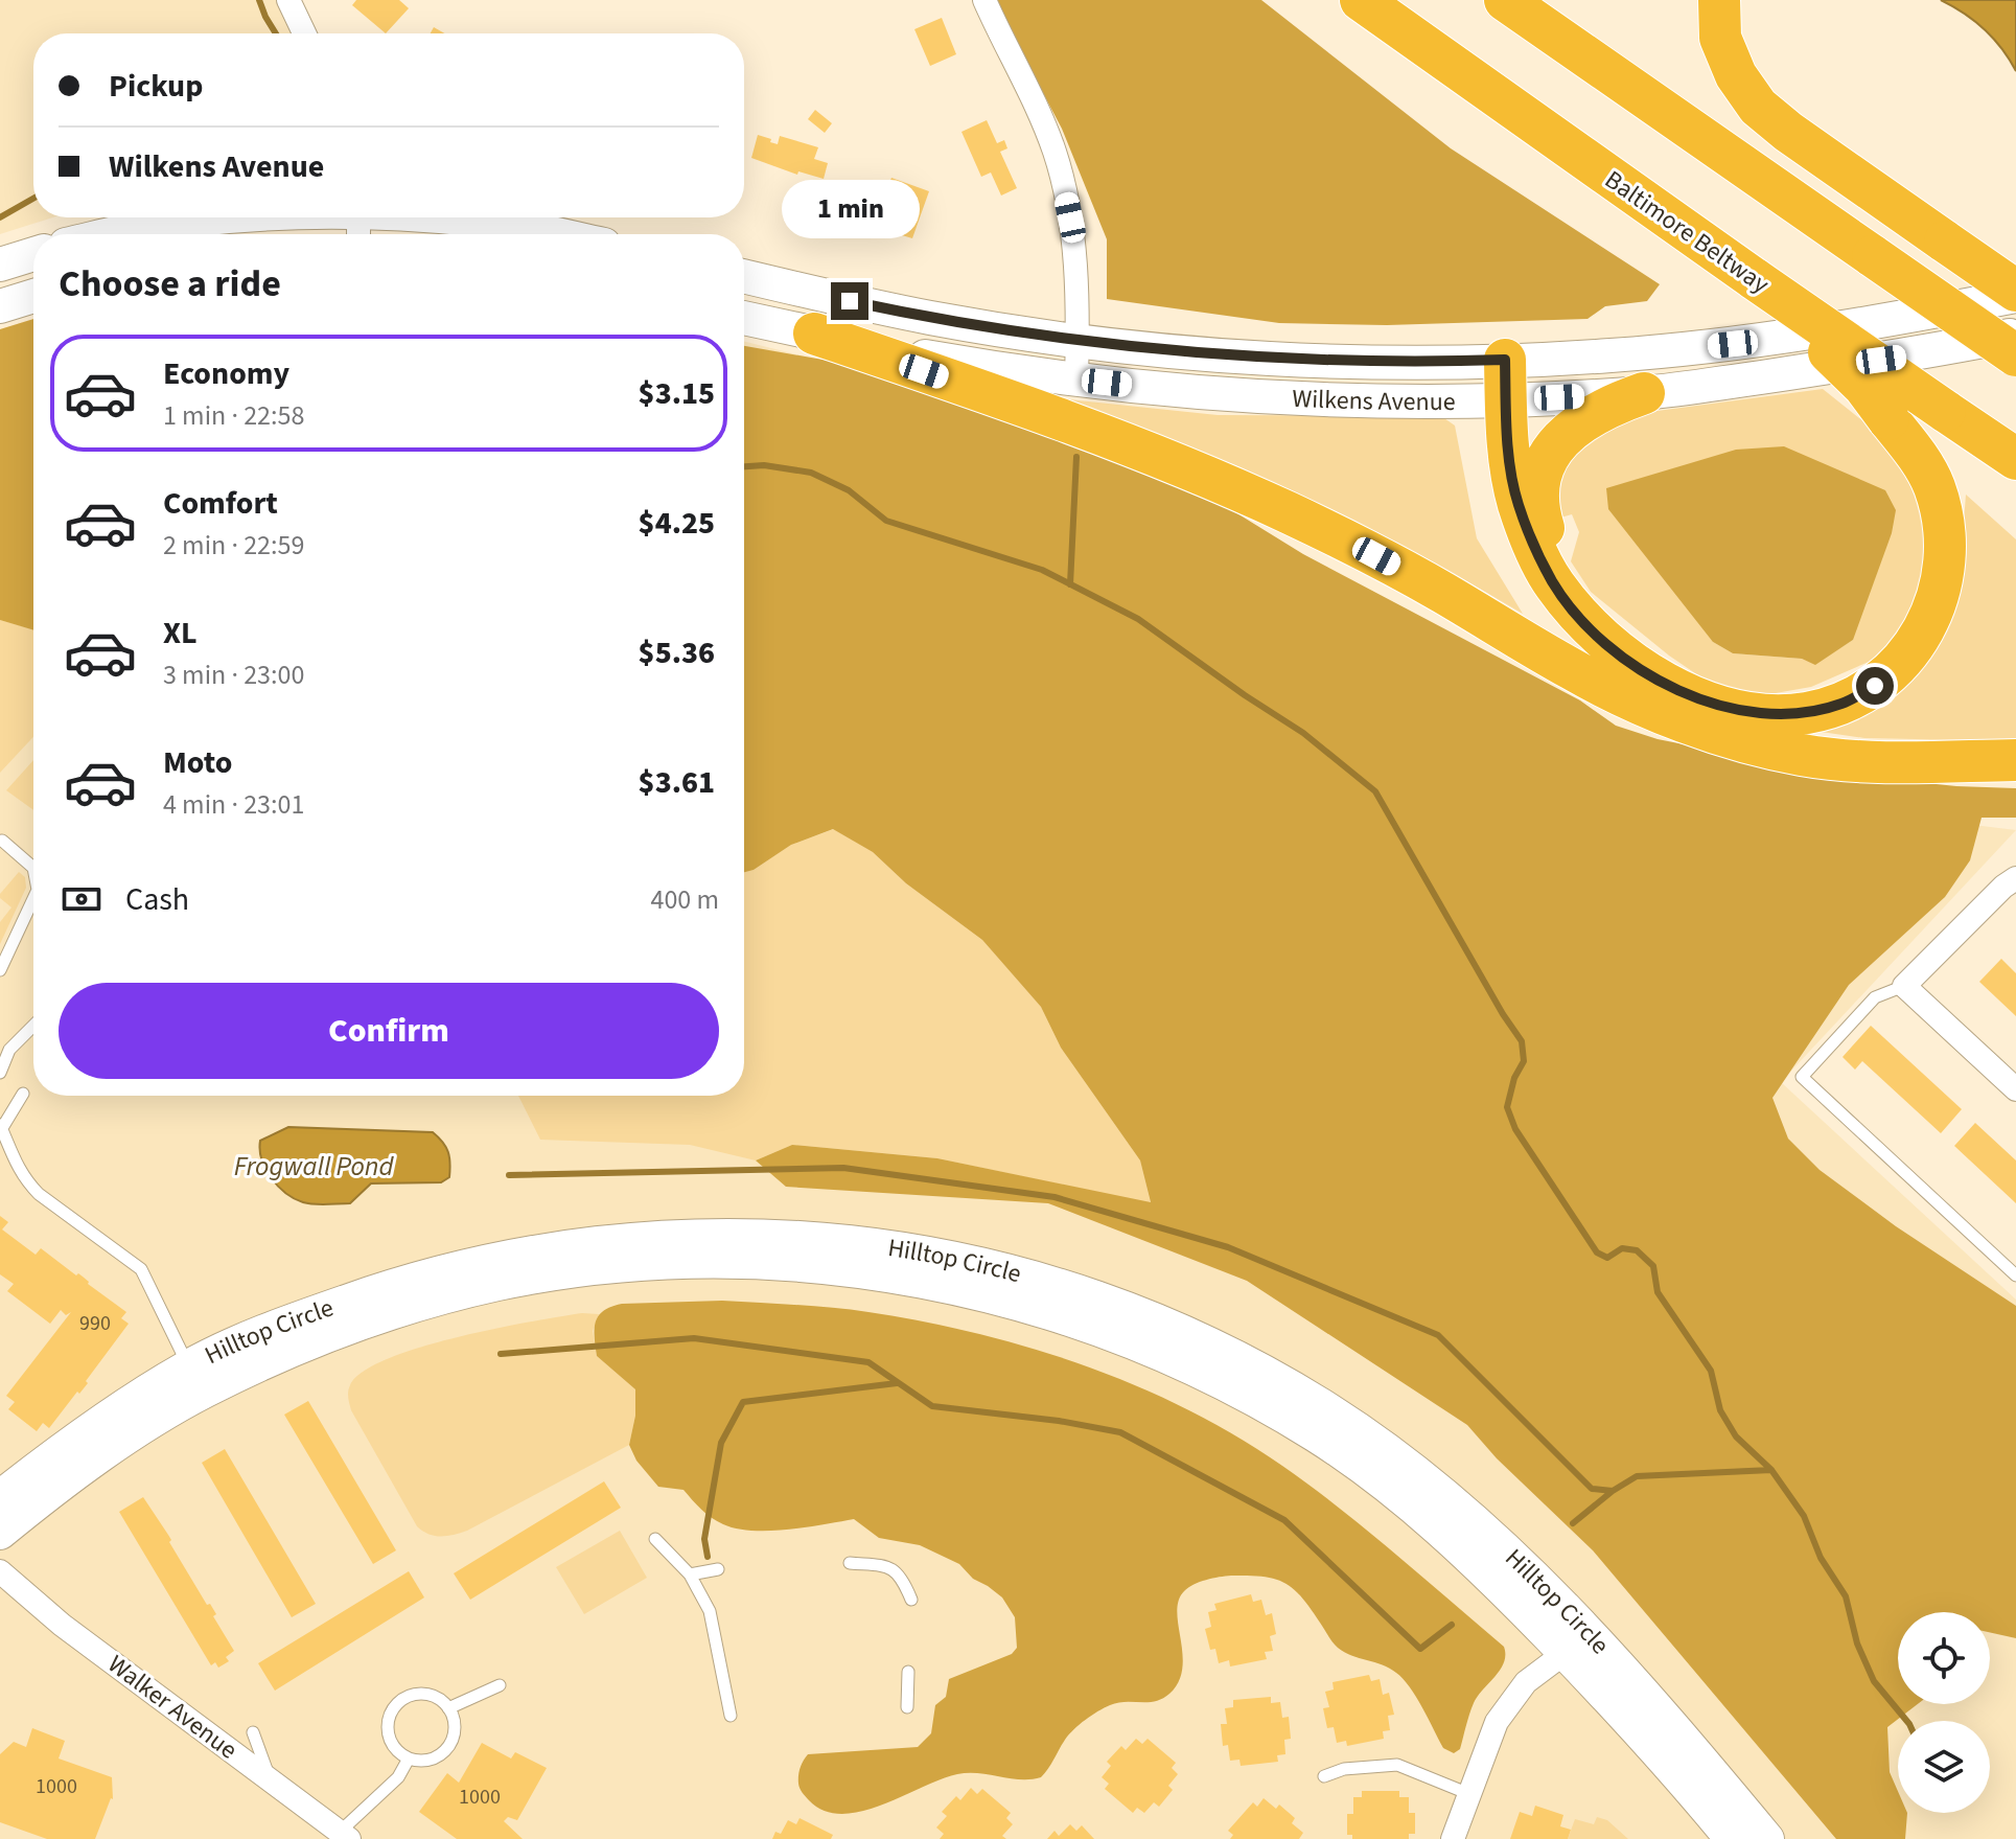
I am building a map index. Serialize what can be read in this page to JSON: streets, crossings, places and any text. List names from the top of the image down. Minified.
{"streets":{"highway":["Baltimore Beltway"],"main road":["Wilkens Avenue","Hilltop Circle"],"street":["Walker Avenue"]},"water":["Frogwall Pond"],"house_numbers":["990","1000","1000"],"page":{"banner":["Pickup","Wilkens Avenue"],"bubble":"1 min","heading":"Choose a ride","list":[{"name":"Economy","note":"1 min · 22:58","value":"$3.15"},{"name":"Comfort","note":"2 min · 22:59","value":"$4.25"},{"name":"XL","note":"3 min · 23:00","value":"$5.36"},{"name":"Moto","note":"4 min · 23:01","value":"$3.61"}],"pay":["Cash","400 m"],"buttons":"Confirm"}}
